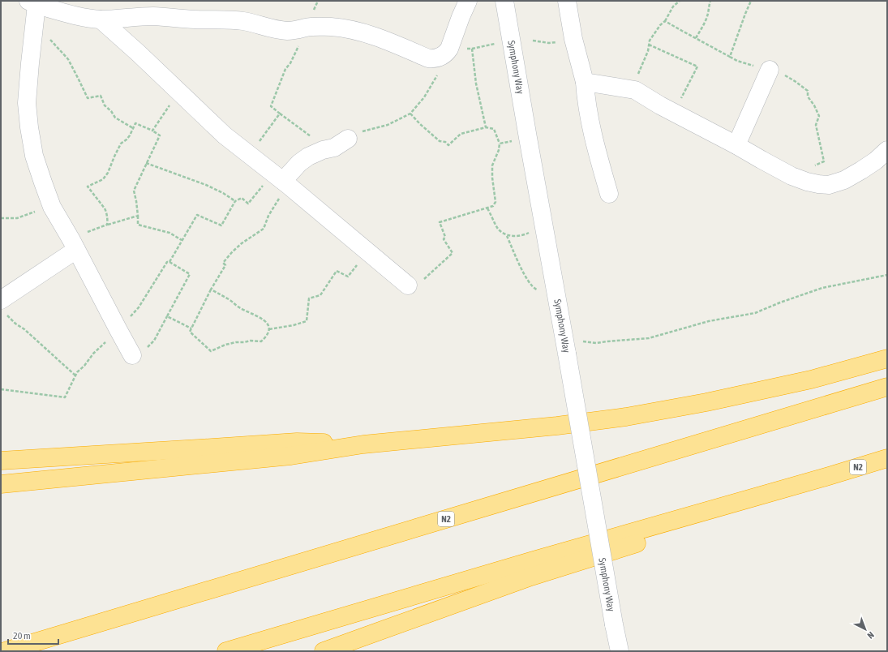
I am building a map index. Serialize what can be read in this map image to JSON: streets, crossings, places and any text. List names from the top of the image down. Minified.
{"streets":{"highway":["N2"],"street":["Symphony Way"]},"scale_bar":"20 m","north":"bottom right"}
